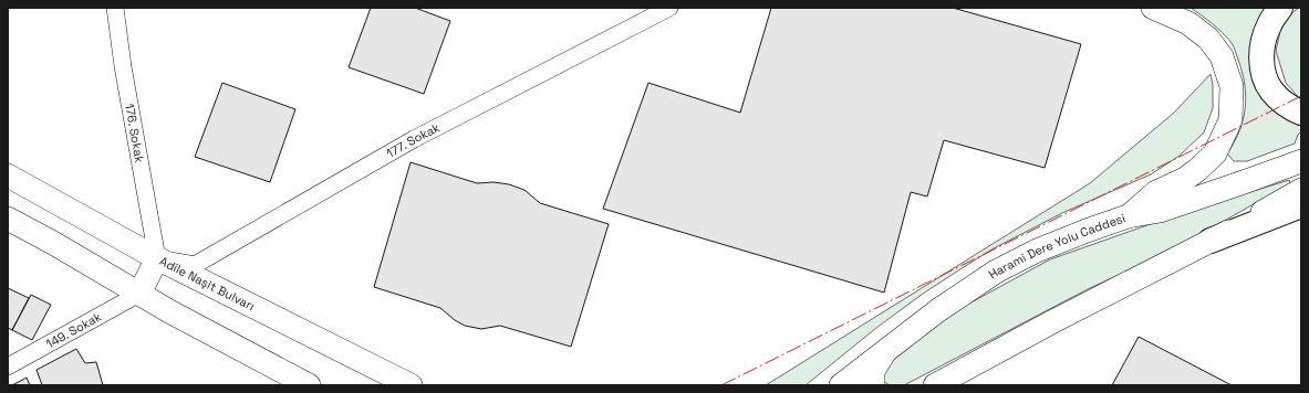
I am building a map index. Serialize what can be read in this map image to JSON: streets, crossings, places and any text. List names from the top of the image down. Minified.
{"streets":{"main road":["Harami Dere Yolu Caddesi","Adile Naşit Bulvarı"],"street":["176. Sokak","177. Sokak","149. Sokak"]},"crossings":[["176. Sokak","177. Sokak"],["176. Sokak","Adile Naşit Bulvarı"],["177. Sokak","Adile Naşit Bulvarı"]]}
